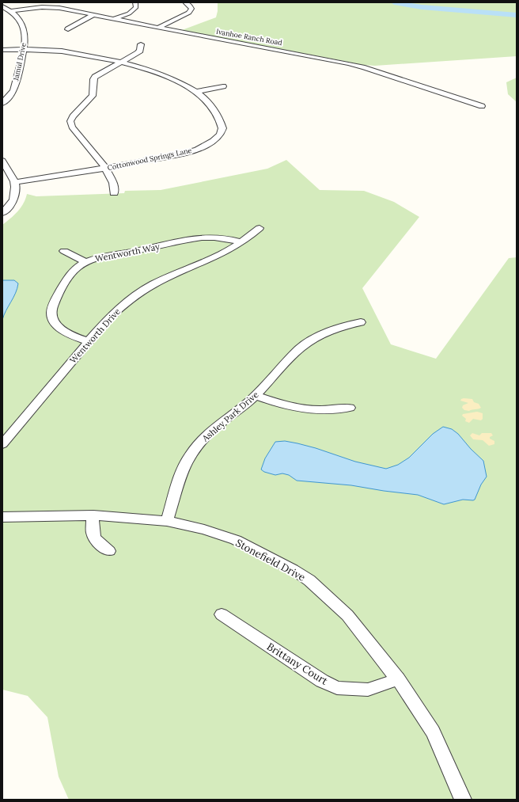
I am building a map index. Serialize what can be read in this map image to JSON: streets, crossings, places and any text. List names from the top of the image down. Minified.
{"streets":{"street":["Ivanhoe Ranch Road","Jamul Drive","Cottonwood Springs Lane","Wentworth Way","Wentworth Drive","Ashley Park Drive","Stonefield Drive","Brittany Court"]},"crossings":[["Ivanhoe Ranch Road","Jamul Drive"],["Jamul Drive","Cottonwood Springs Lane"],["Wentworth Way","Wentworth Drive"],["Ashley Park Drive","Stonefield Drive"],["Stonefield Drive","Brittany Court"]]}
